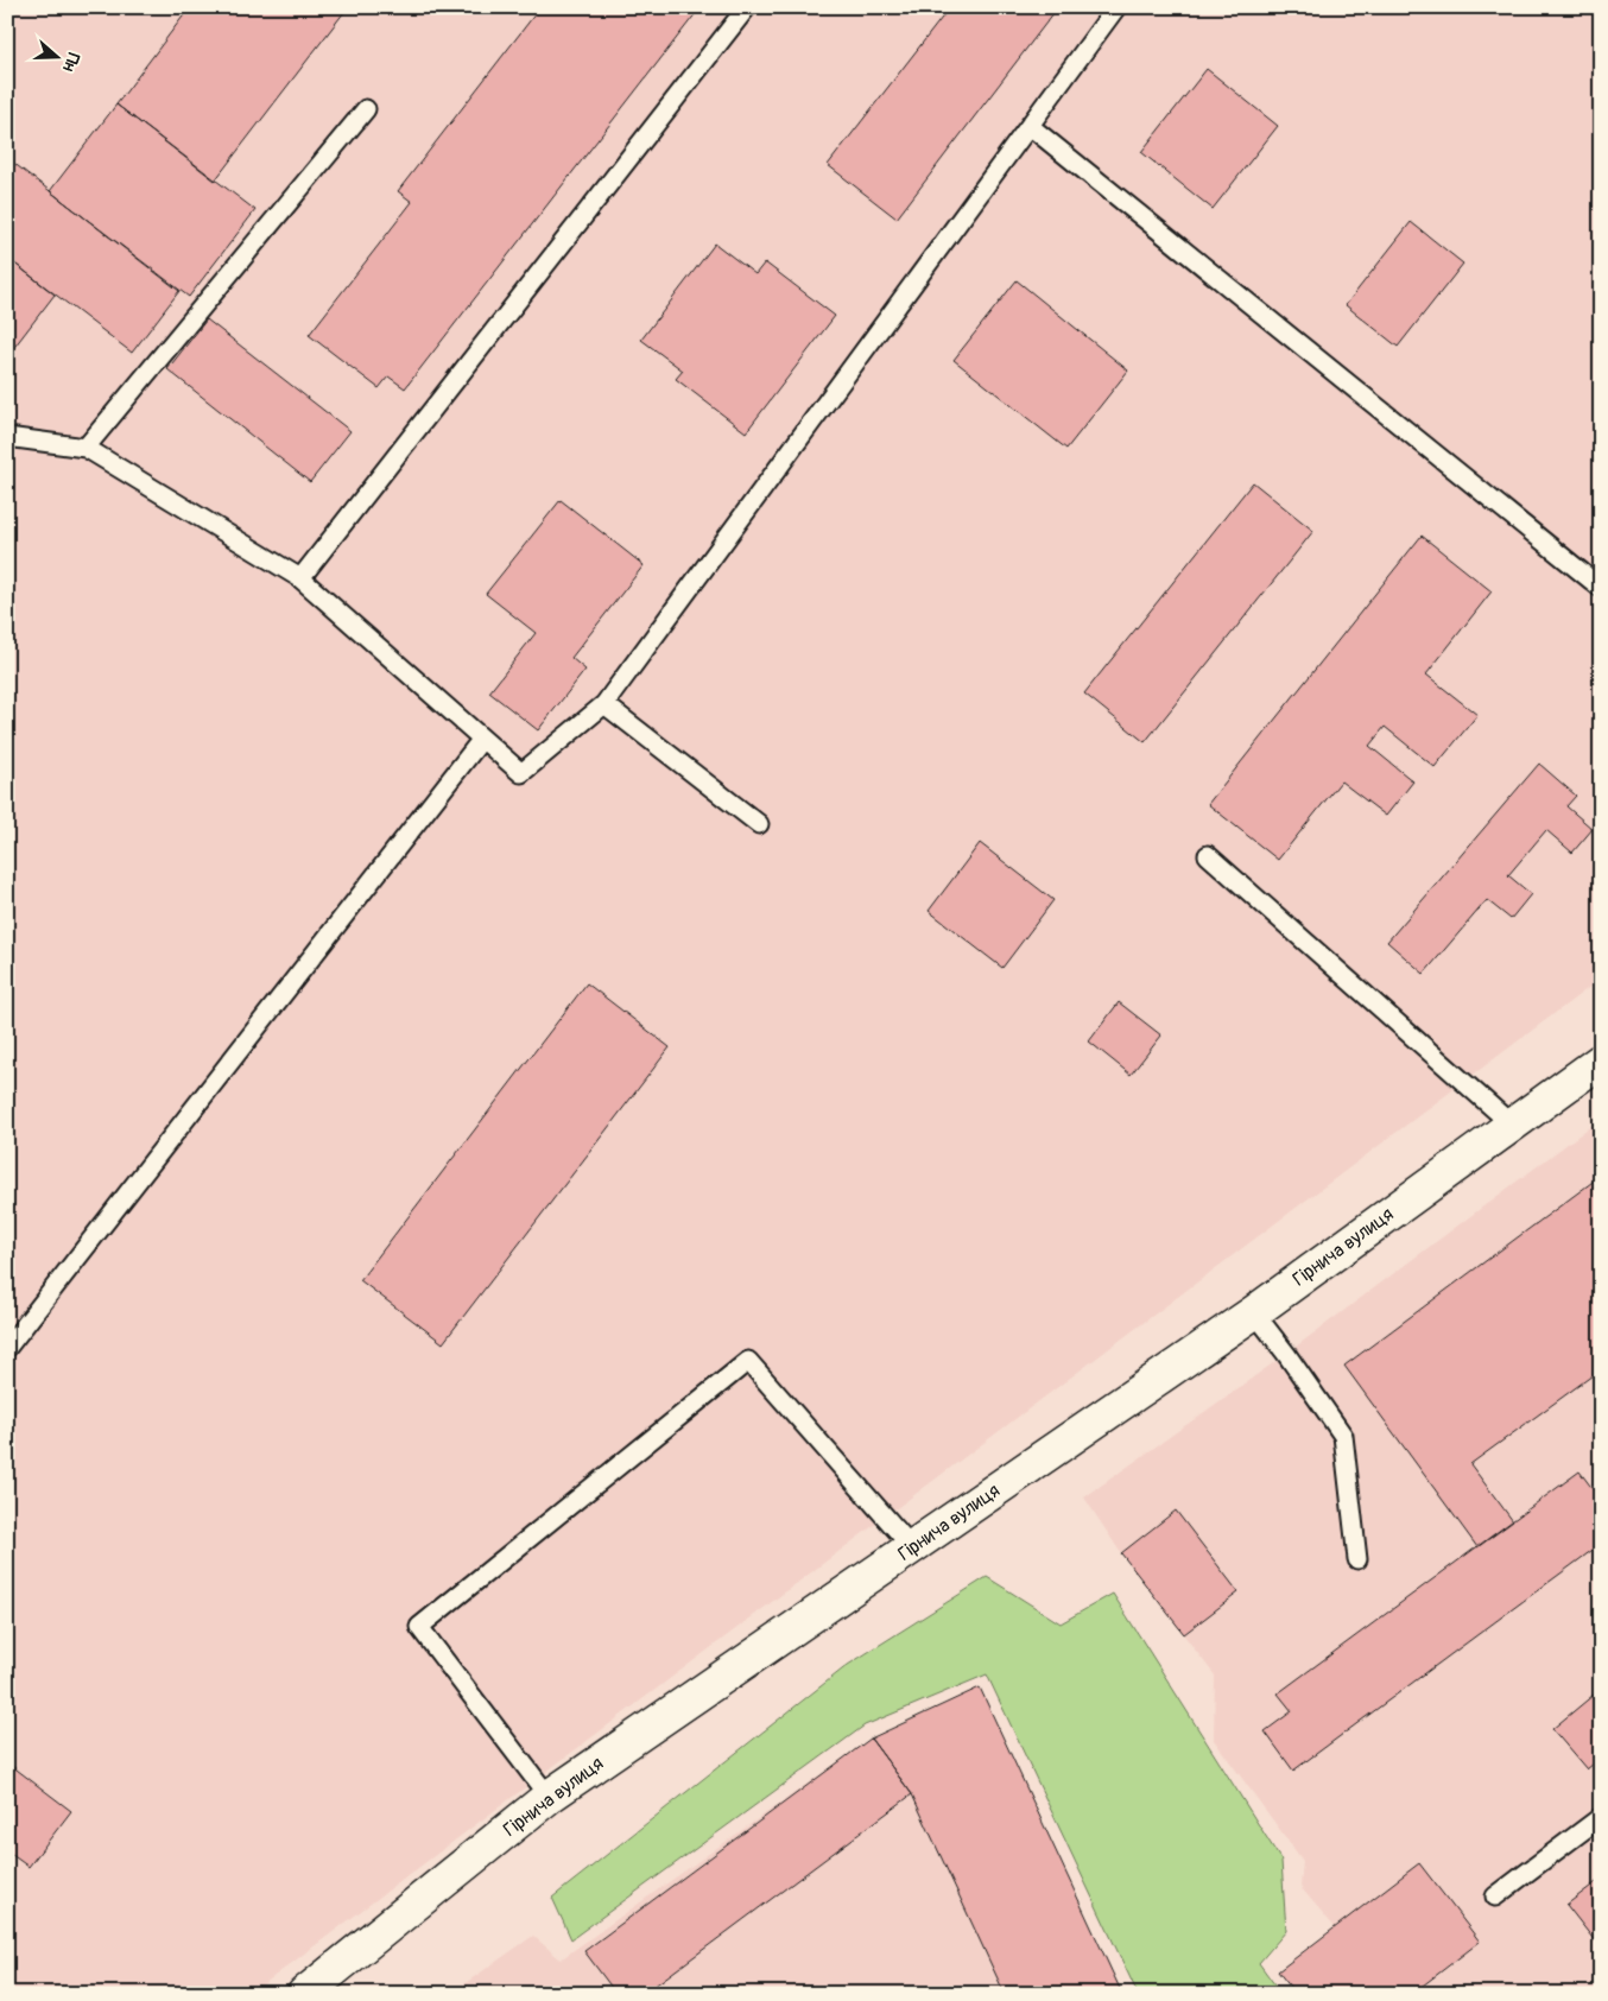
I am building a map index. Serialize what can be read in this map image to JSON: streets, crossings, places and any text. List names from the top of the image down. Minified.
{"streets":{"street":["Гірнича вулиця"]},"north":"right"}
